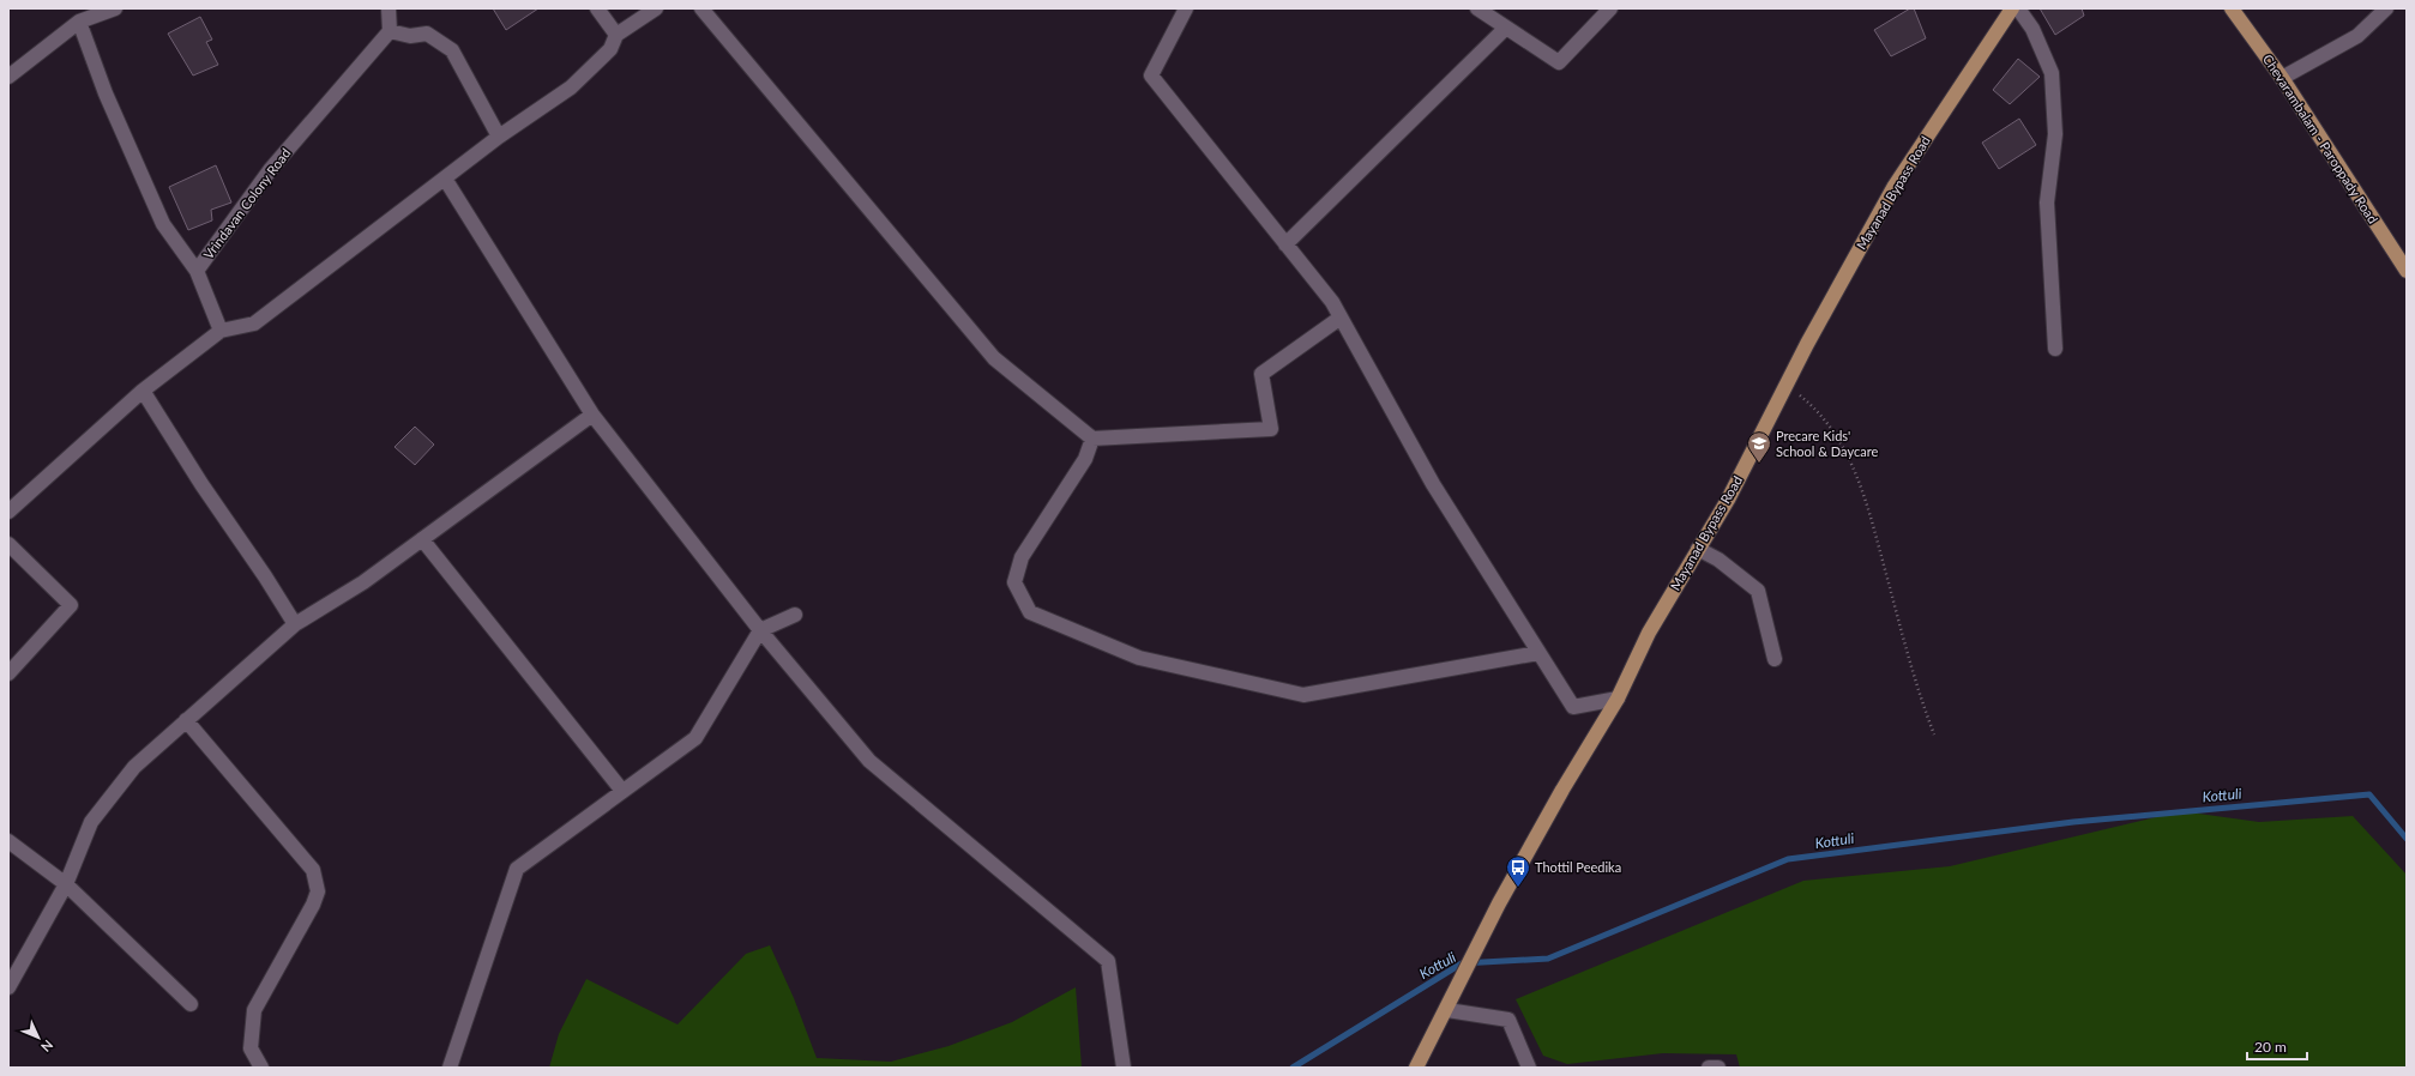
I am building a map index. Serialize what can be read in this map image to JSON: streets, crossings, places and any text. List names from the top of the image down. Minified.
{"streets":{"main road":["Chevarambalam - Paroppady Road","Mayanad Bypass Road"],"street":["Vrindavan Colony Road"]},"water":["Kottuli"],"places":{"school or university":["Precare Kids' School & Daycare"],"bus stop":["Thottil Peedika"]},"scale_bar":"20 m","north":"bottom right"}
